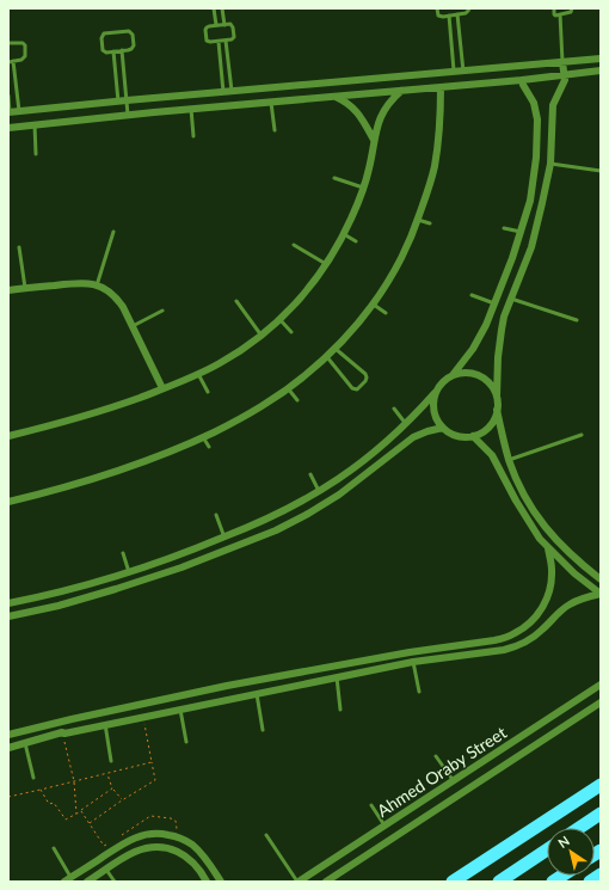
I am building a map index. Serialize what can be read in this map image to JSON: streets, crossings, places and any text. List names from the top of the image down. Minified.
{"streets":{"street":["Ahmed Oraby Street"]},"north":"top left"}
